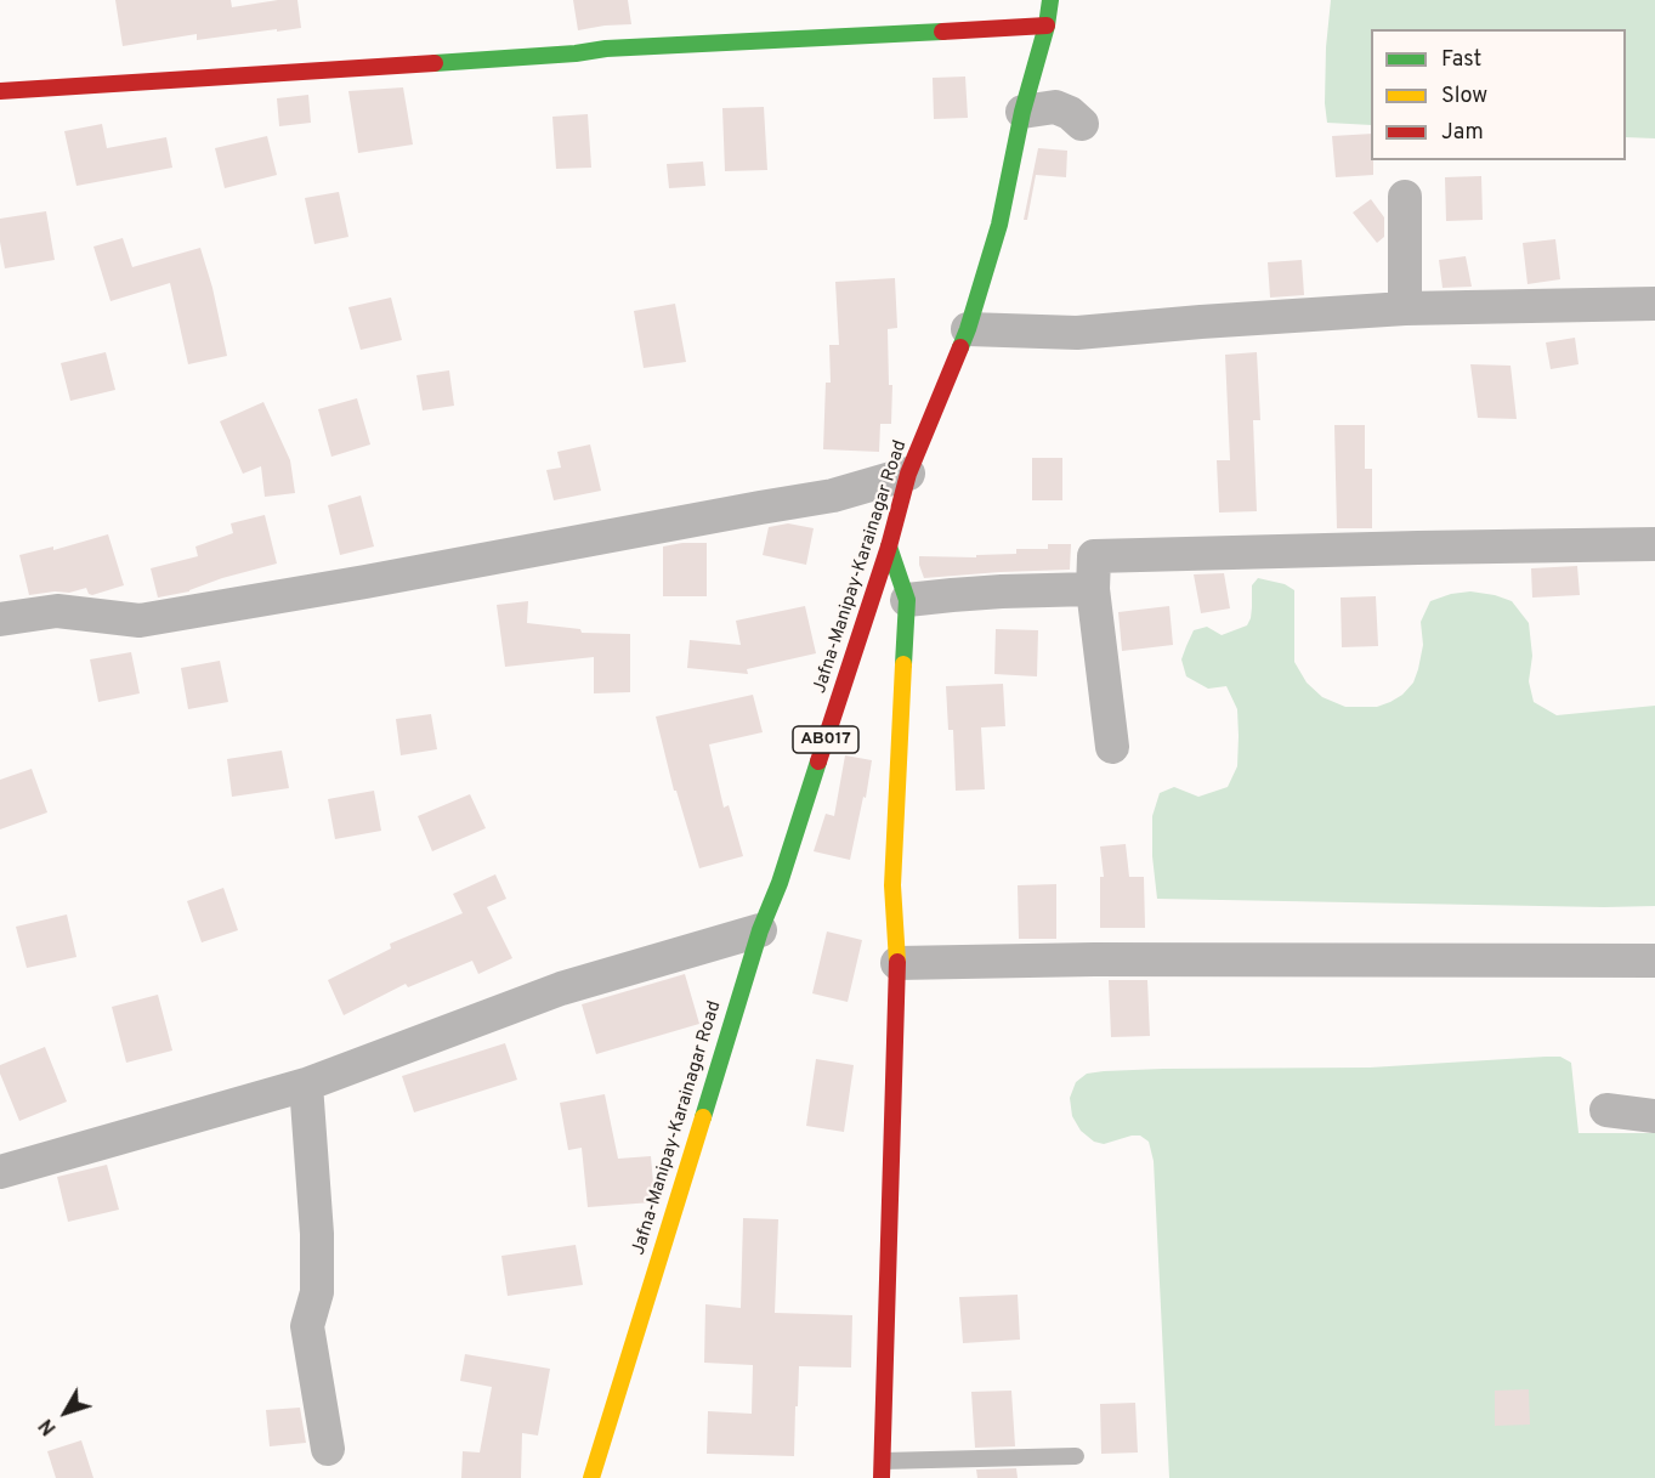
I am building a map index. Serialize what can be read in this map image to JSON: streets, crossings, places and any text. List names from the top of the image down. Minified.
{"streets":{"street":["Jafna-Manipay-Karainagar Road","AB017"]},"legend":["Fast","Slow","Jam"],"north":"bottom left"}
